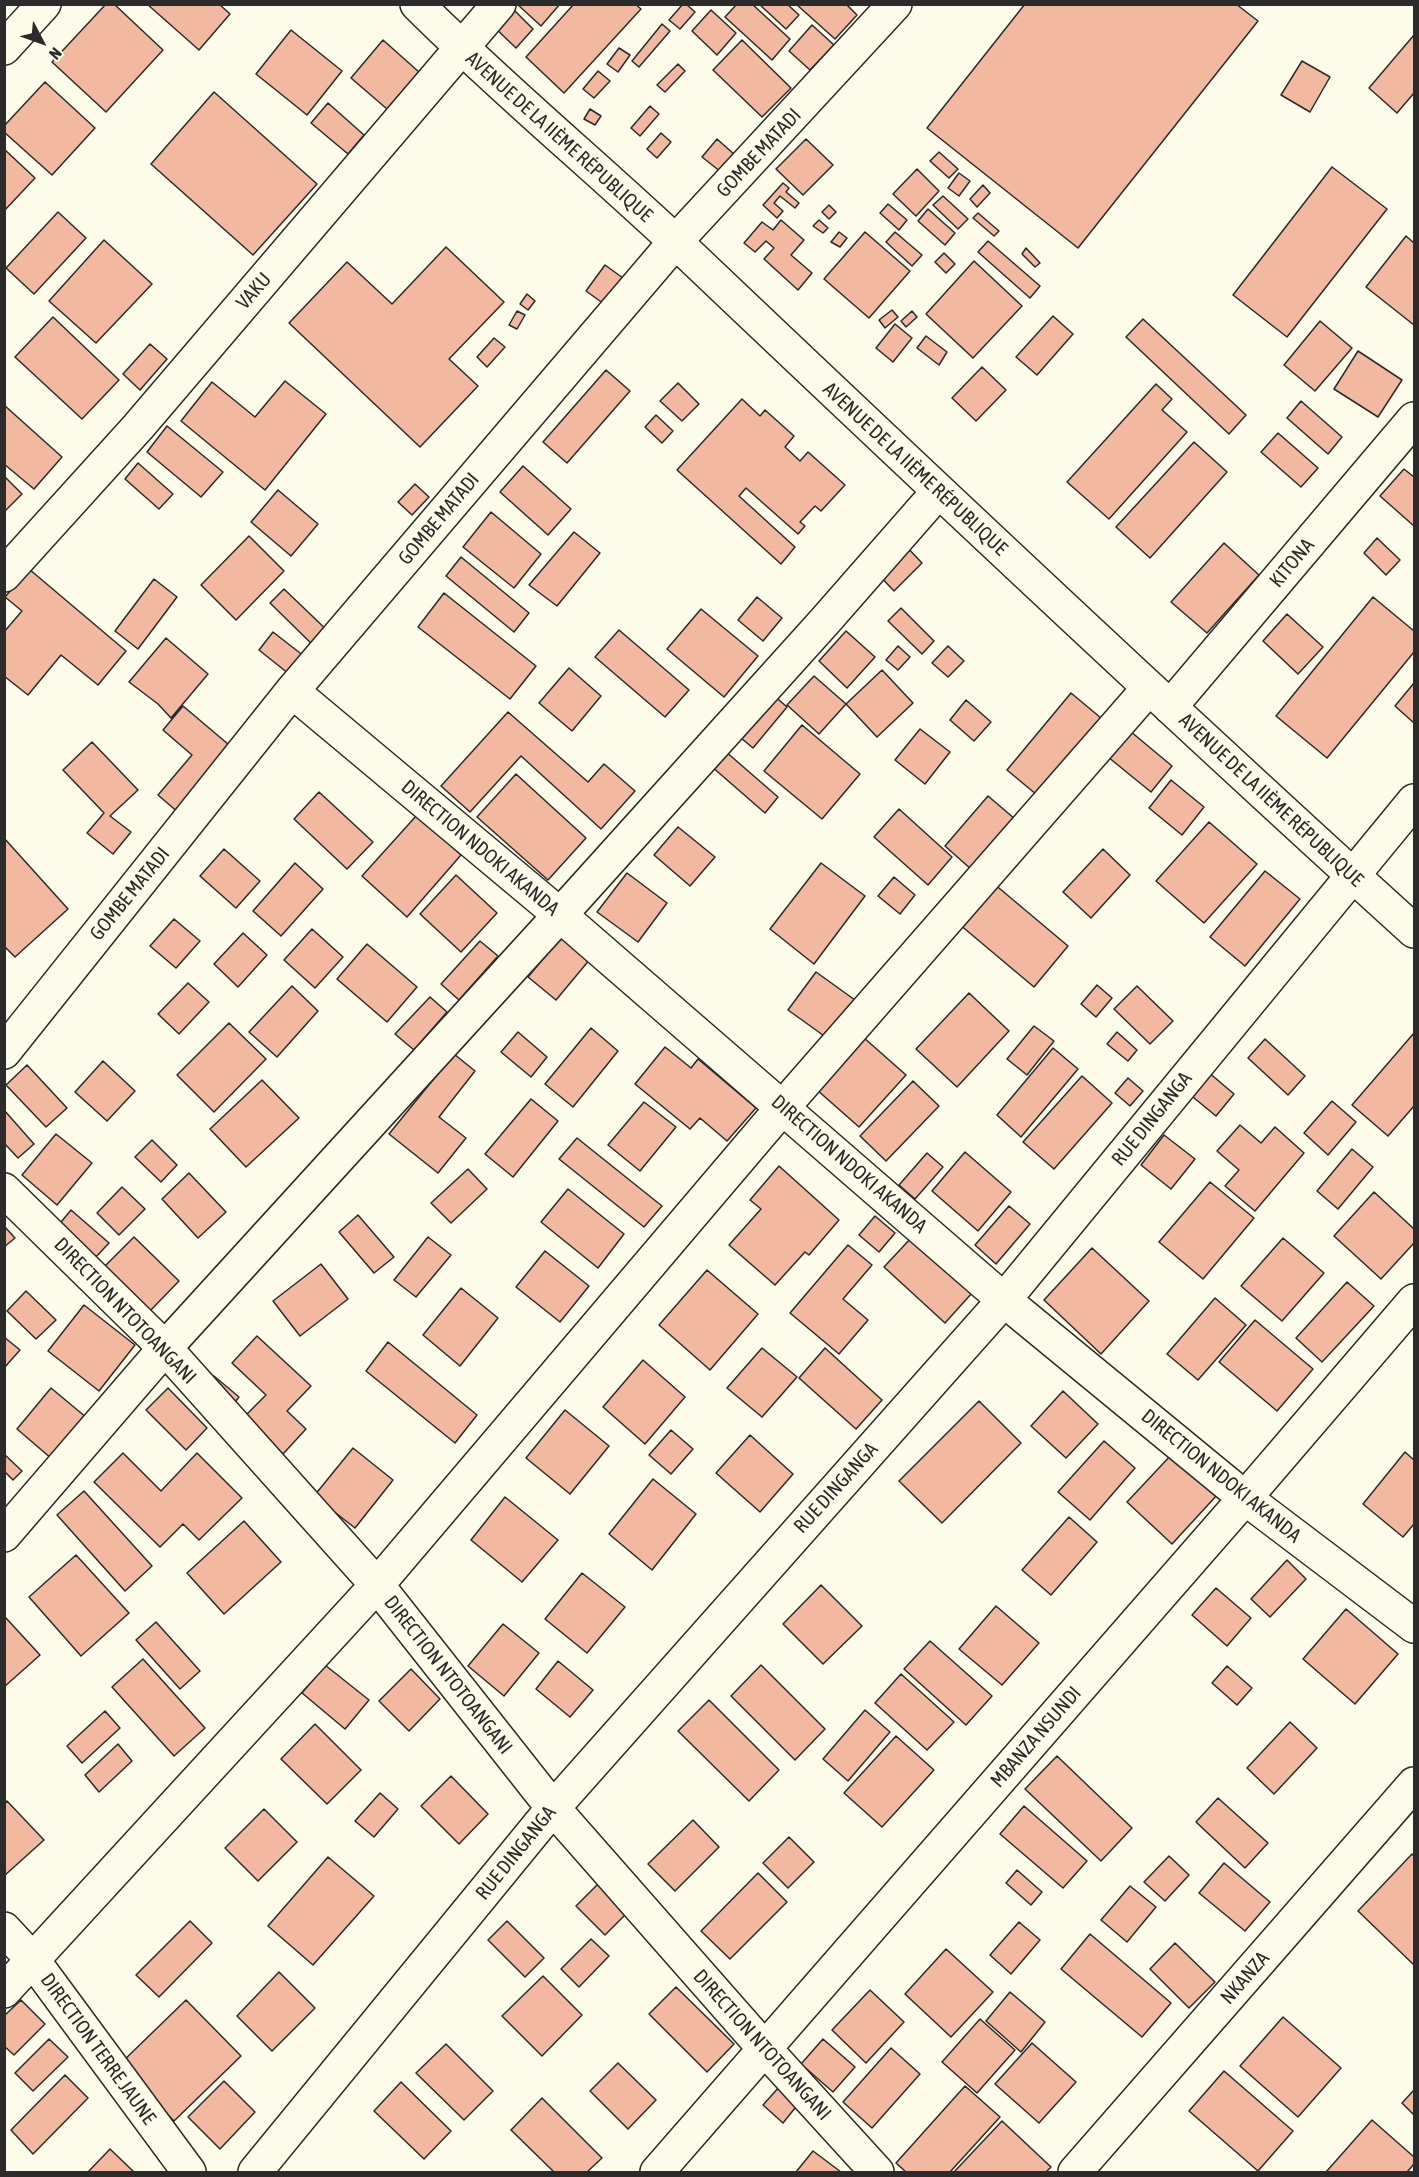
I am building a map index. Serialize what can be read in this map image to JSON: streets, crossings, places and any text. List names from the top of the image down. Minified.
{"streets":{"street":["AVENUE DE LA IIÈME RÉPUBLIQUE","GOMBE MATADI","VAKU","KITONA","DIRECTION NDOKI AKANDA","RUE DINGANGA","DIRECTION NTOTOANGANI","MBANZA NSUNDI","NKANZA","DIRECTION TERRE JAUNE"]},"crossings":[["AVENUE DE LA IIÈME RÉPUBLIQUE","GOMBE MATADI"],["AVENUE DE LA IIÈME RÉPUBLIQUE","VAKU"],["AVENUE DE LA IIÈME RÉPUBLIQUE","KITONA"],["AVENUE DE LA IIÈME RÉPUBLIQUE","RUE DINGANGA"],["GOMBE MATADI","DIRECTION NDOKI AKANDA"],["KITONA","DIRECTION NDOKI AKANDA"],["KITONA","DIRECTION NTOTOANGANI"],["KITONA","DIRECTION TERRE JAUNE"],["DIRECTION NDOKI AKANDA","RUE DINGANGA"],["DIRECTION NDOKI AKANDA","MBANZA NSUNDI"],["RUE DINGANGA","DIRECTION NTOTOANGANI"],["DIRECTION NTOTOANGANI","MBANZA NSUNDI"]],"north":"bottom right"}
